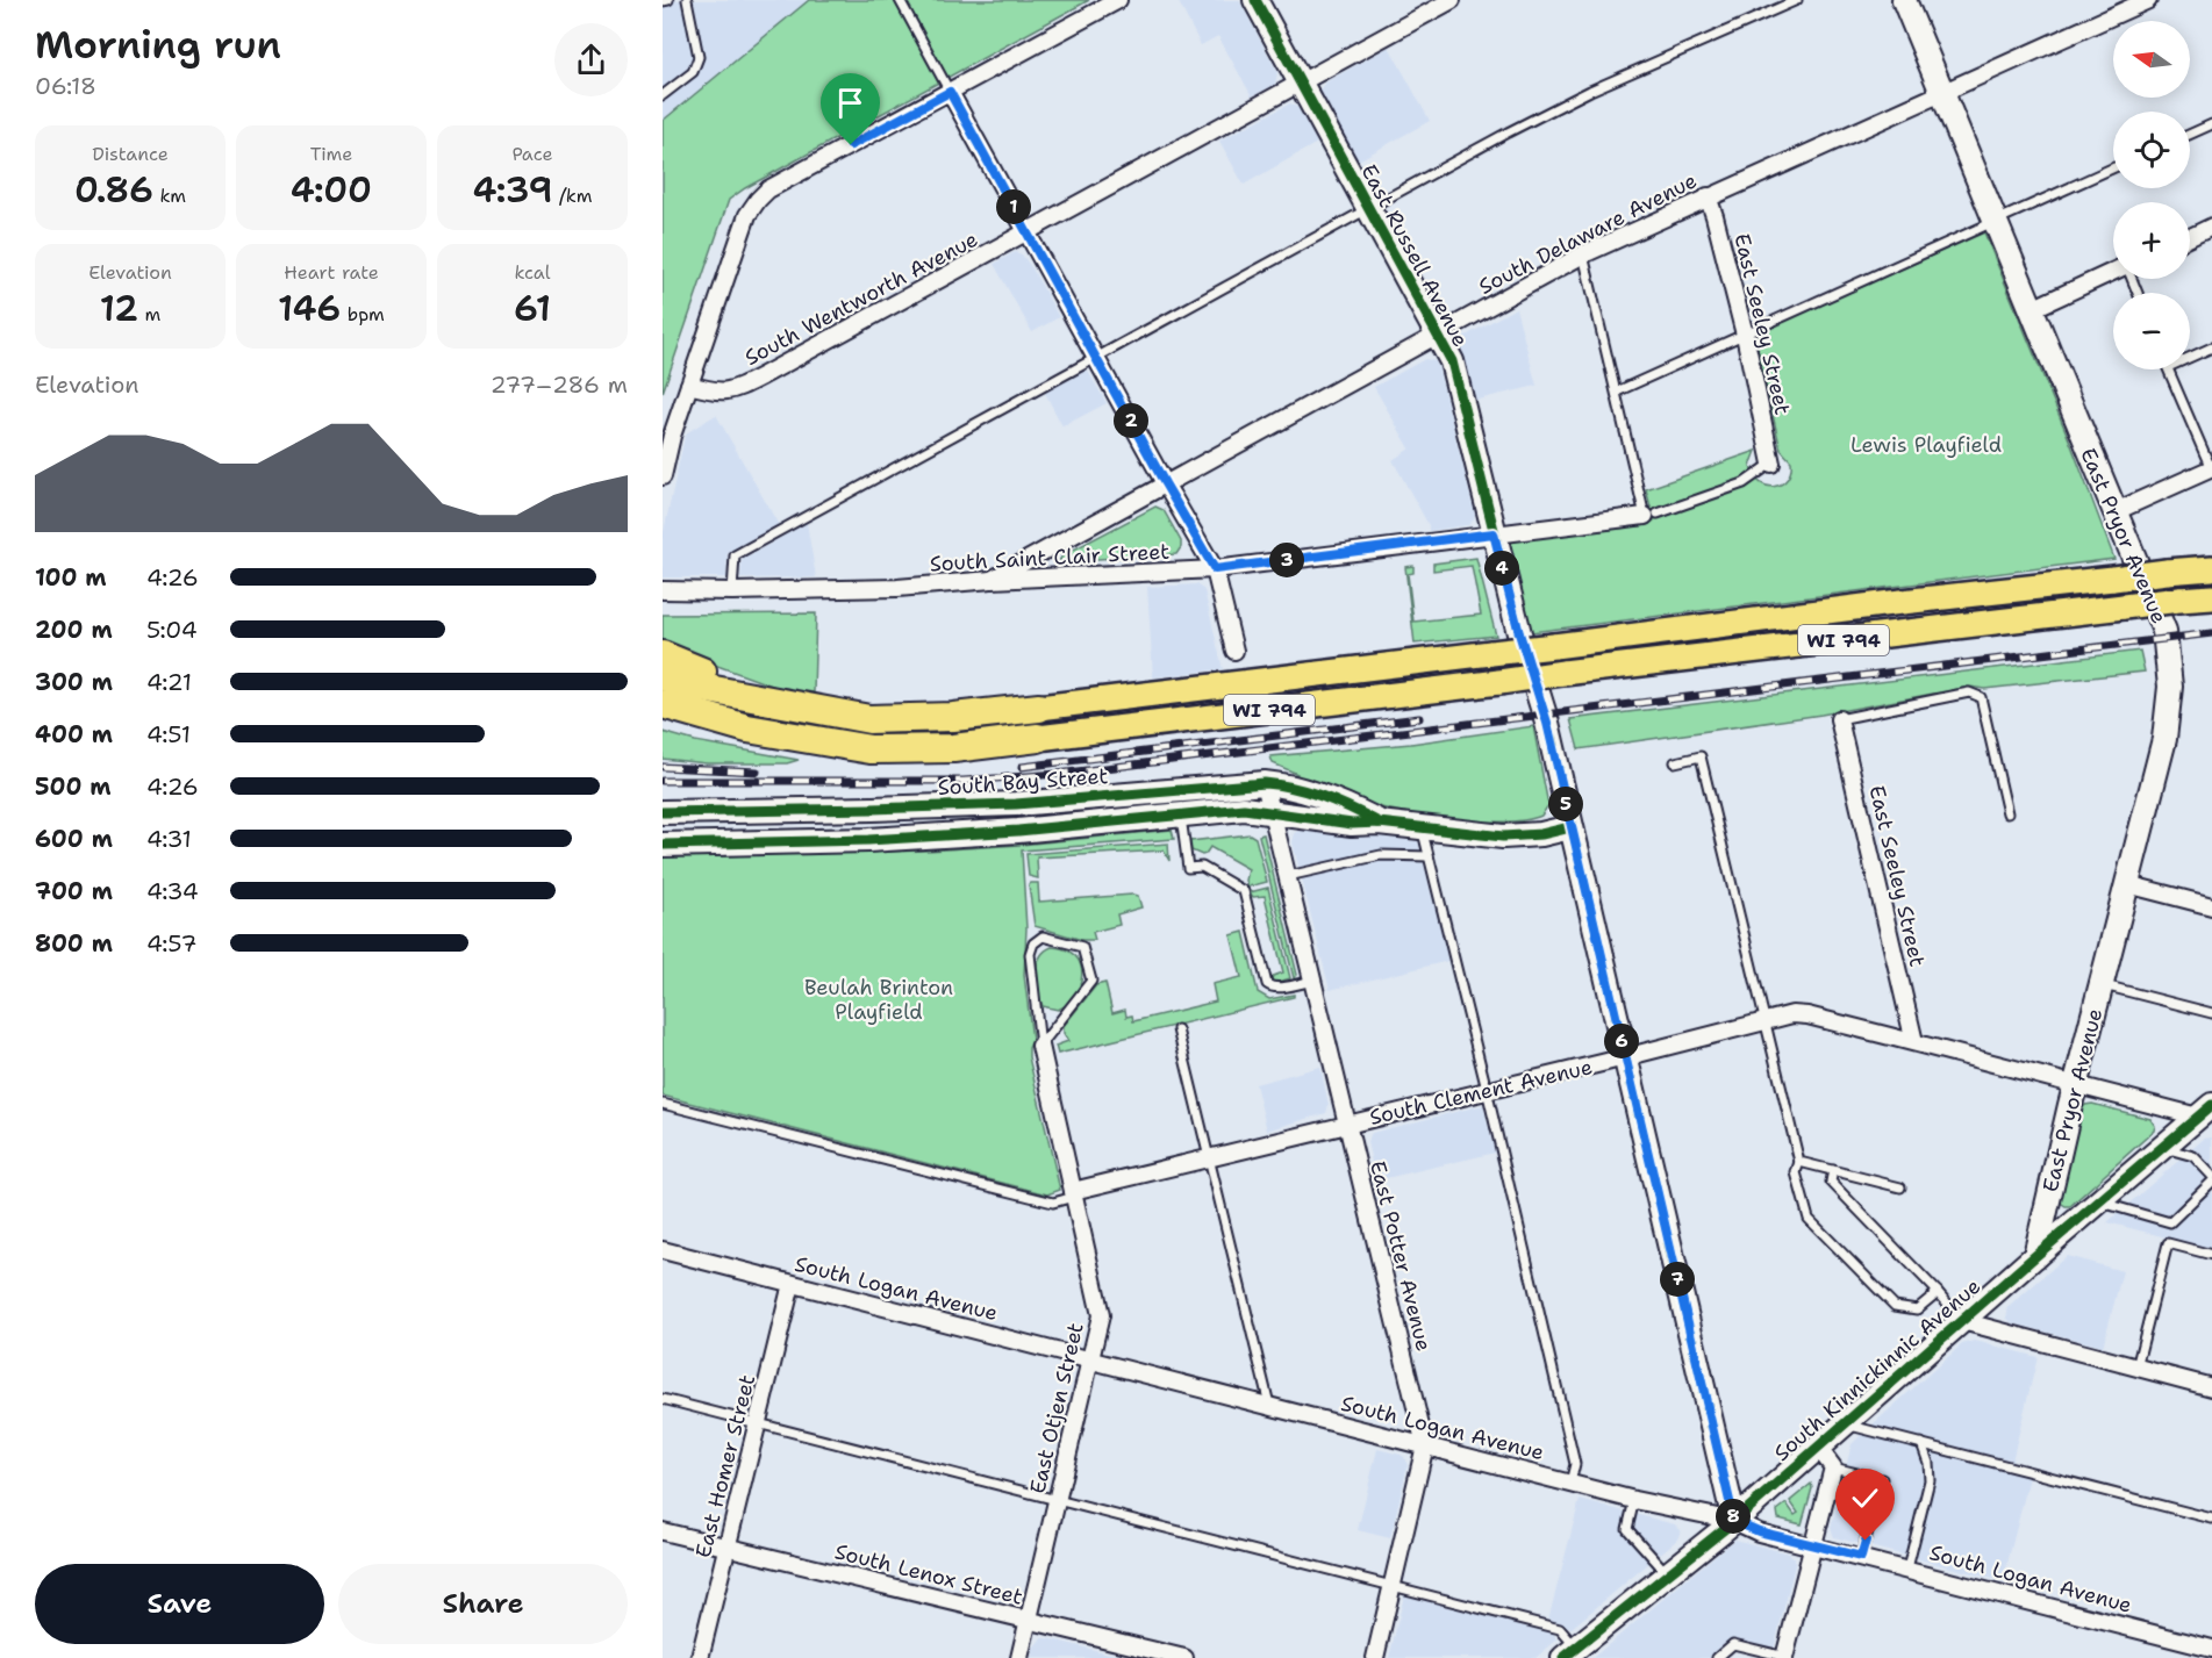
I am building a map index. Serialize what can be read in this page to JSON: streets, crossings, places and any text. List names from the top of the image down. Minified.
{"streets":{"highway":["WI 794"],"main road":["East Russell Avenue","East Pryor Avenue","South Bay Street","South Kinnickinnic Avenue"],"street":["South Delaware Avenue","South Wentworth Avenue","East Seeley Street","South Saint Clair Street","South Clement Avenue","East Potter Avenue","South Logan Avenue","East Otjen Street","East Homer Street","South Lenox Street"]},"crossings":[["South Delaware Avenue","East Russell Avenue"],["South Delaware Avenue","East Seeley Street"],["South Delaware Avenue","East Pryor Avenue"],["South Delaware Avenue","South Saint Clair Street"],["East Russell Avenue","South Wentworth Avenue"],["East Russell Avenue","South Saint Clair Street"],["East Russell Avenue","South Bay Street"],["East Russell Avenue","South Clement Avenue"],["East Russell Avenue","South Logan Avenue"],["East Russell Avenue","South Kinnickinnic Avenue"],["East Seeley Street","South Clement Avenue"],["East Pryor Avenue","South Clement Avenue"],["East Pryor Avenue","South Kinnickinnic Avenue"],["South Bay Street","East Potter Avenue"],["South Clement Avenue","East Potter Avenue"],["South Clement Avenue","South Kinnickinnic Avenue"],["South Clement Avenue","East Otjen Street"],["East Potter Avenue","South Logan Avenue"],["South Logan Avenue","South Kinnickinnic Avenue"],["South Logan Avenue","East Otjen Street"],["South Logan Avenue","East Homer Street"],["East Otjen Street","South Lenox Street"],["East Homer Street","South Lenox Street"]],"parks":["Lewis Playfield","Beulah Brinton Playfield"],"north":"left","page":{"heading":["Morning run","06:18"],"map_buttons":["+","−"],"stats":[["Distance","0.86 km"],["Time","4:00"],["Pace","4:39 /km"],["Elevation","12 m"],["Heart rate","146 bpm"],["kcal","61"]],"pins":["1","2","3","4","5","6","7","8"],"chart":["Elevation","277–286 m"],"list":[{"name":"100 m","note":"4:26"},{"name":"200 m","note":"5:04"},{"name":"300 m","note":"4:21"},{"name":"400 m","note":"4:51"},{"name":"500 m","note":"4:26"},{"name":"600 m","note":"4:31"},{"name":"700 m","note":"4:34"},{"name":"800 m","note":"4:57"}],"buttons":["Save","Share"]}}
